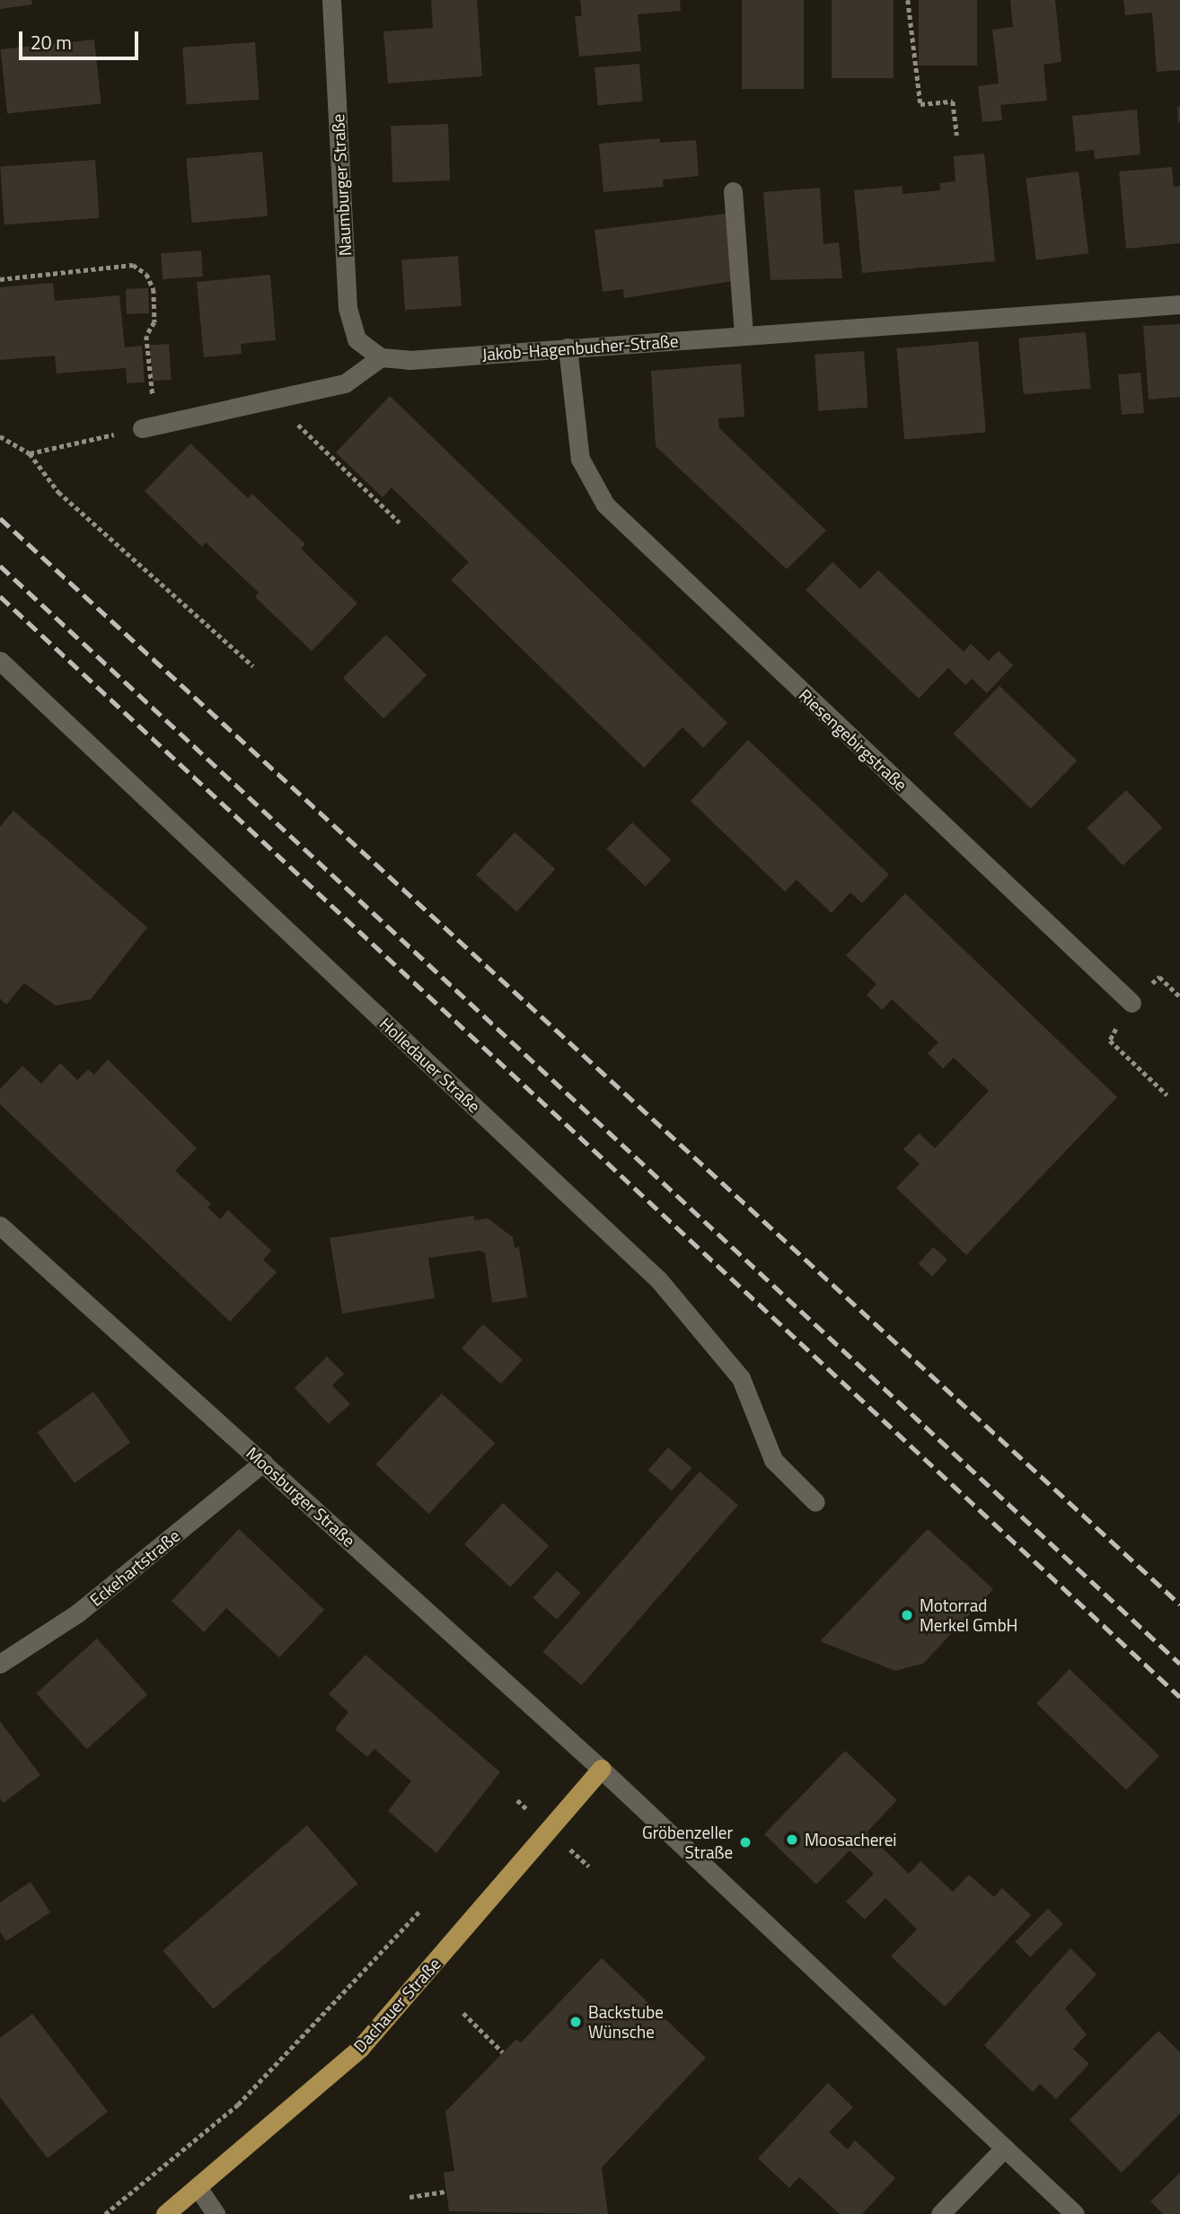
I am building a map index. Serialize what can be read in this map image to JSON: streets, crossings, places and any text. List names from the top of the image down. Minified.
{"streets":{"main road":["Dachauer Straße"],"street":["Naumburger Straße","Jakob-Hagenbucher-Straße","Riesengebirgstraße","Holledauer Straße","Moosburger Straße","Eckehartstraße"]},"crossings":[["Naumburger Straße","Jakob-Hagenbucher-Straße"],["Jakob-Hagenbucher-Straße","Riesengebirgstraße"],["Moosburger Straße","Eckehartstraße"],["Moosburger Straße","Dachauer Straße"]],"places":["Motorrad Merkel GmbH","Moosacherei","Gröbenzeller Straße","Backstube Wünsche"],"scale_bar":"20 m"}
